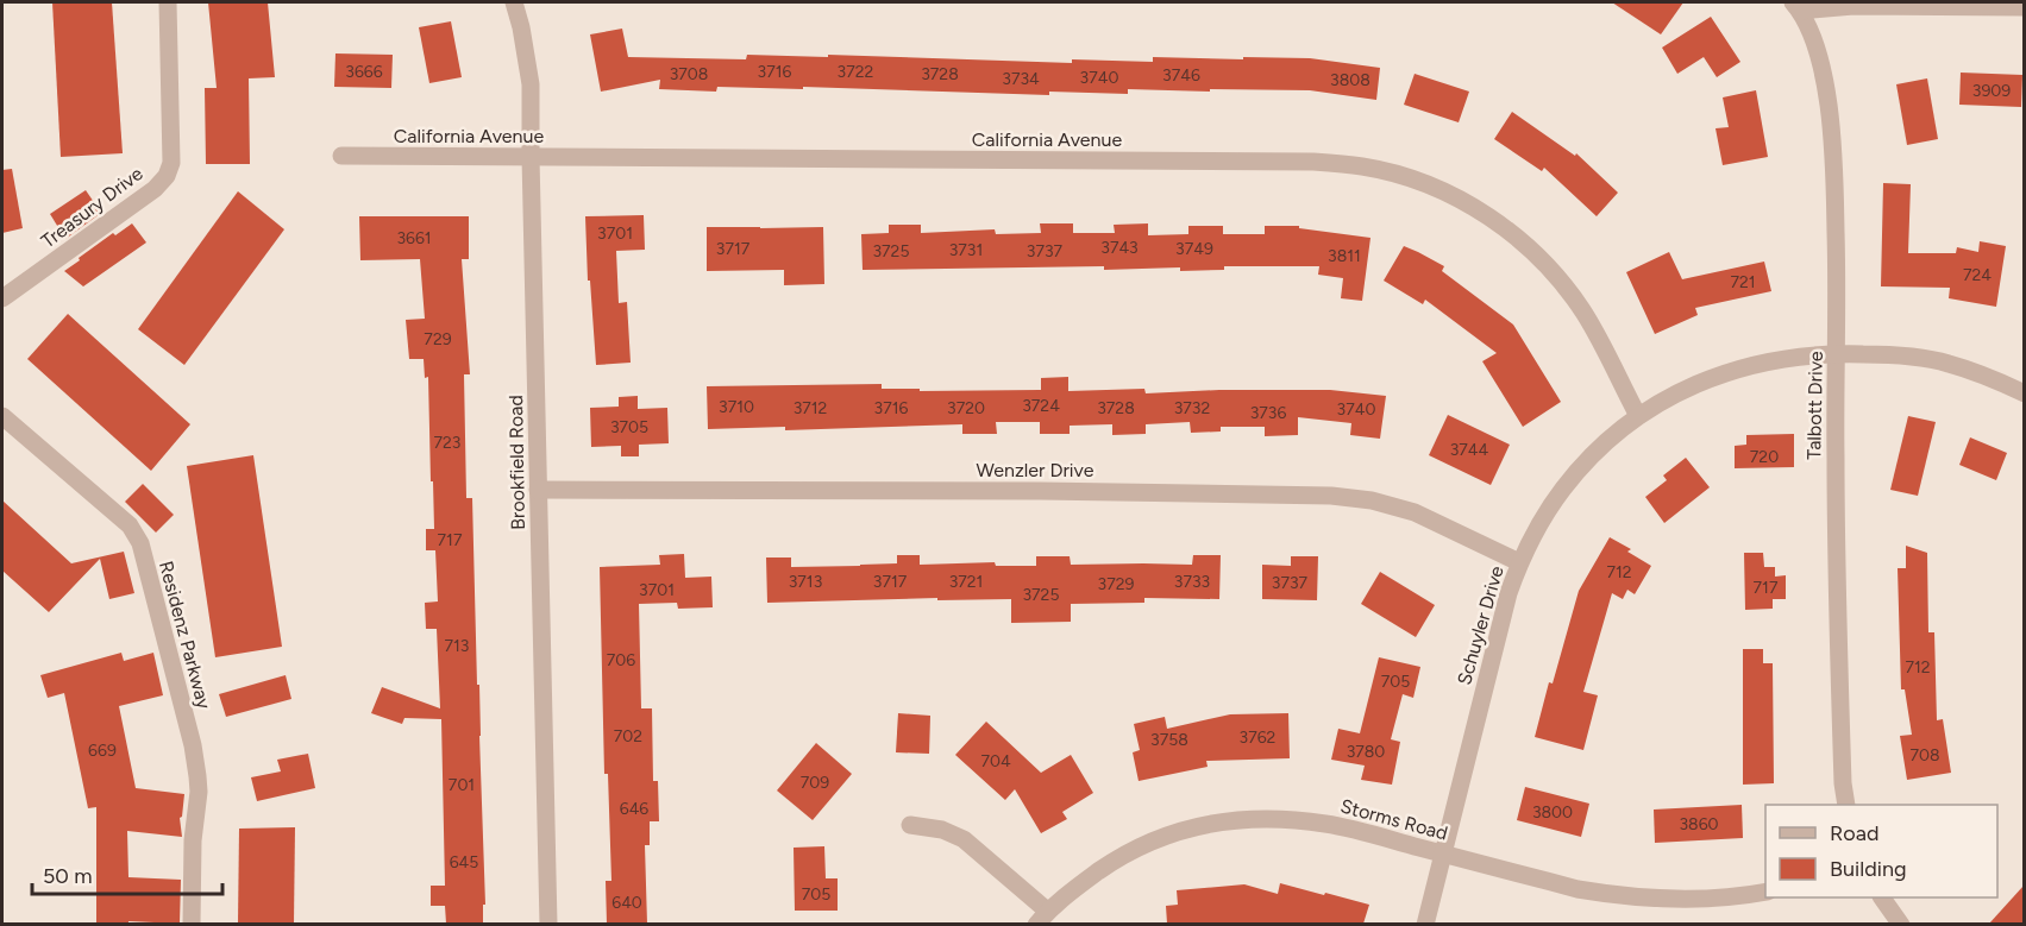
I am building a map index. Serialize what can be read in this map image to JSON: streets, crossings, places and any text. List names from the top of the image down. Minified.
{"streets":{"street":["California Avenue","Treasury Drive","Talbott Drive","Brookfield Road","Wenzler Drive","Schuyler Drive","Residenz Parkway","Storms Road"]},"crossings":[["California Avenue","Brookfield Road"],["California Avenue","Schuyler Drive"],["Talbott Drive","Schuyler Drive"],["Brookfield Road","Wenzler Drive"],["Wenzler Drive","Schuyler Drive"],["Schuyler Drive","Storms Road"]],"house_numbers":["3666","3716","3722","3708","3728","3746","3740","3734","3808","3909","3701","3661","3743","3717","3749","3731","3725","3737","3811","724","721","729","3724","3710","3712","3716","3720","3728","3732","3740","3736","3705","723","3744","720","717","712","3713","3717","3721","3733","3737","3729","717","3701","3725","713","706","712","705","702","3762","3758","669","3780","708","704","709","701","646","3800","3860","645","705","640"],"legend":["Road","Building"],"scale_bar":"50 m"}
